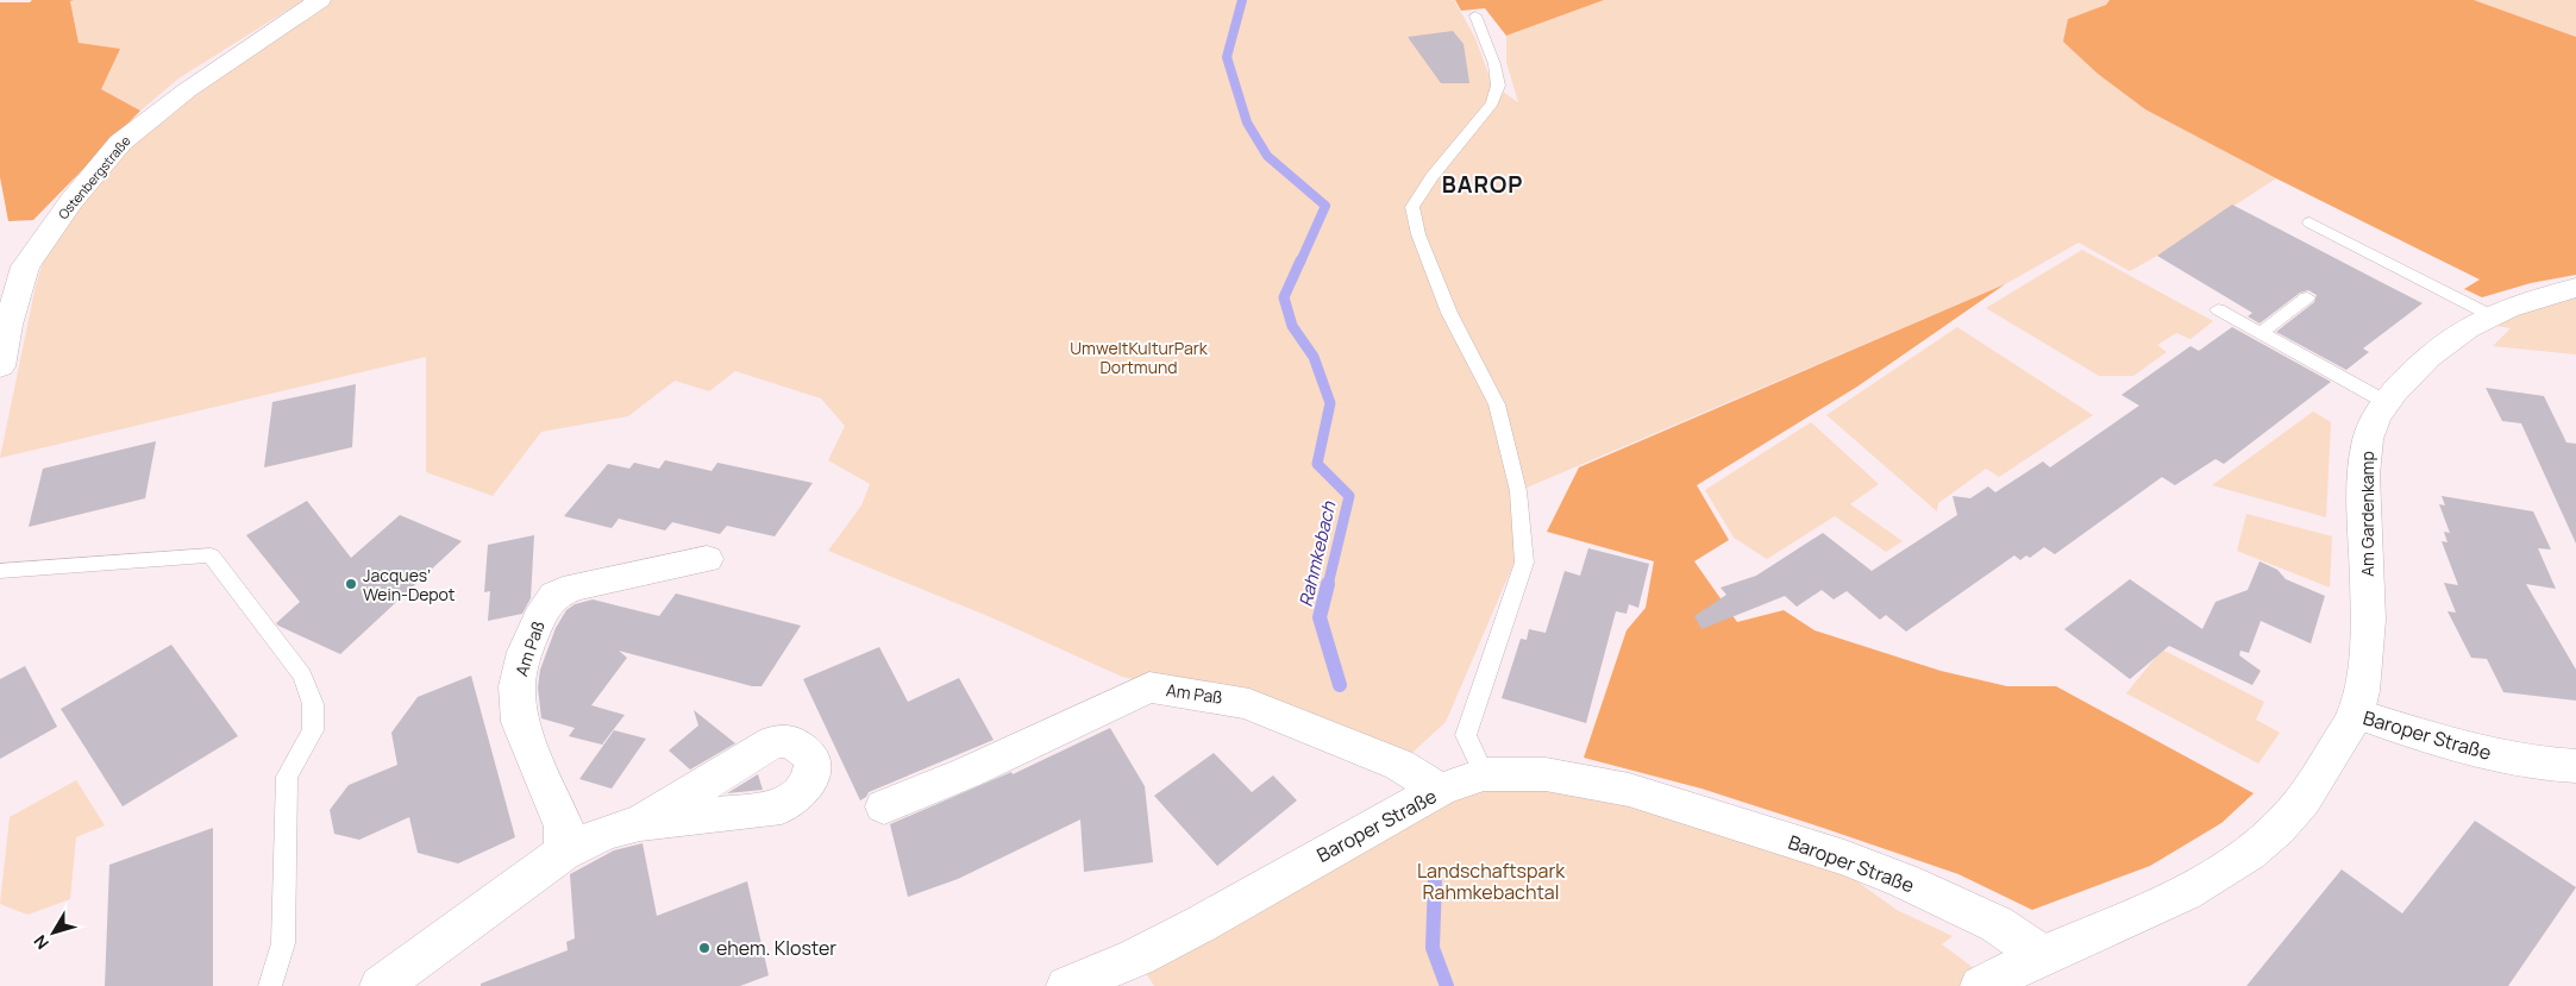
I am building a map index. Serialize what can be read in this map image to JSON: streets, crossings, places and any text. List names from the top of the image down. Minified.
{"streets":{"street":["Ostenbergstraße","Am Gardenkamp","Am Paß","Baroper Straße"]},"crossings":[["Am Gardenkamp","Baroper Straße"],["Am Paß","Baroper Straße"]],"districts":["BAROP"],"water":["Rahmkebach"],"parks":["UmweltKulturPark Dortmund","Landschaftspark Rahmkebachtal"],"places":["Jacques’ Wein-Depot","ehem. Kloster"],"north":"bottom left"}
